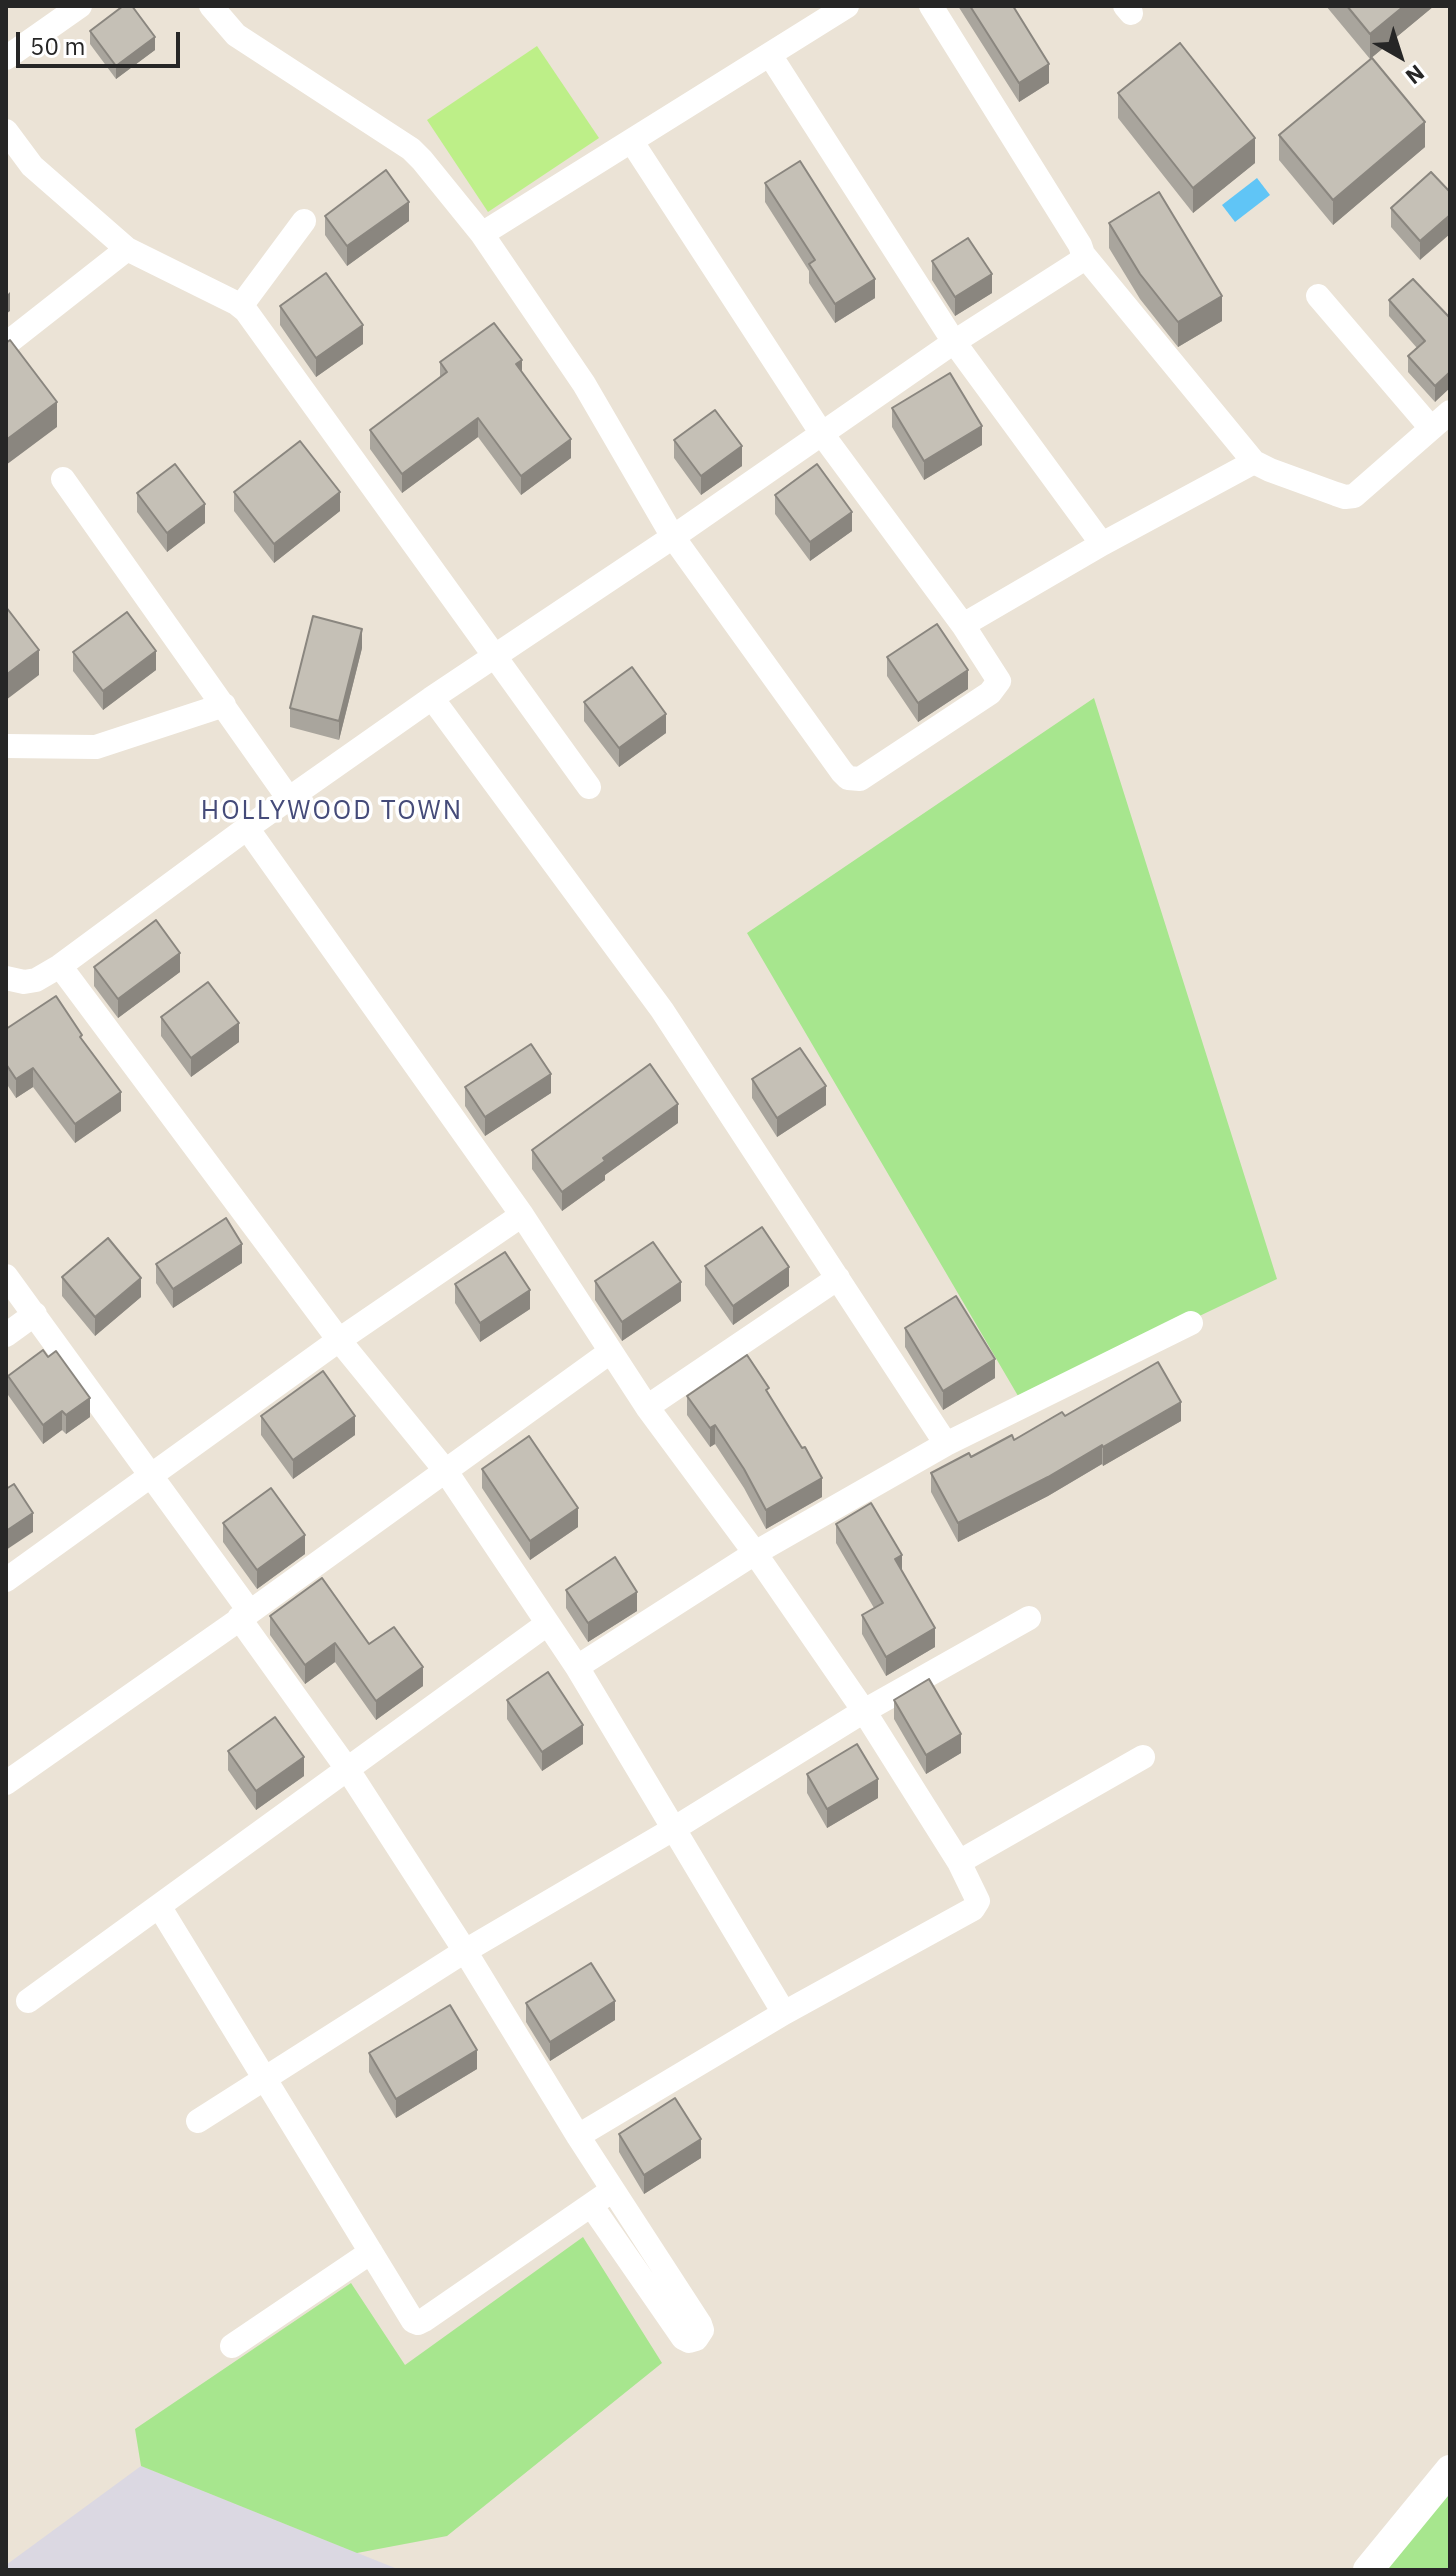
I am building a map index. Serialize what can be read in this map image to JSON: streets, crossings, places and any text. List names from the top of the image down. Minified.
{"districts":["HOLLYWOOD TOWN"],"scale_bar":"50 m","north":"bottom right"}
